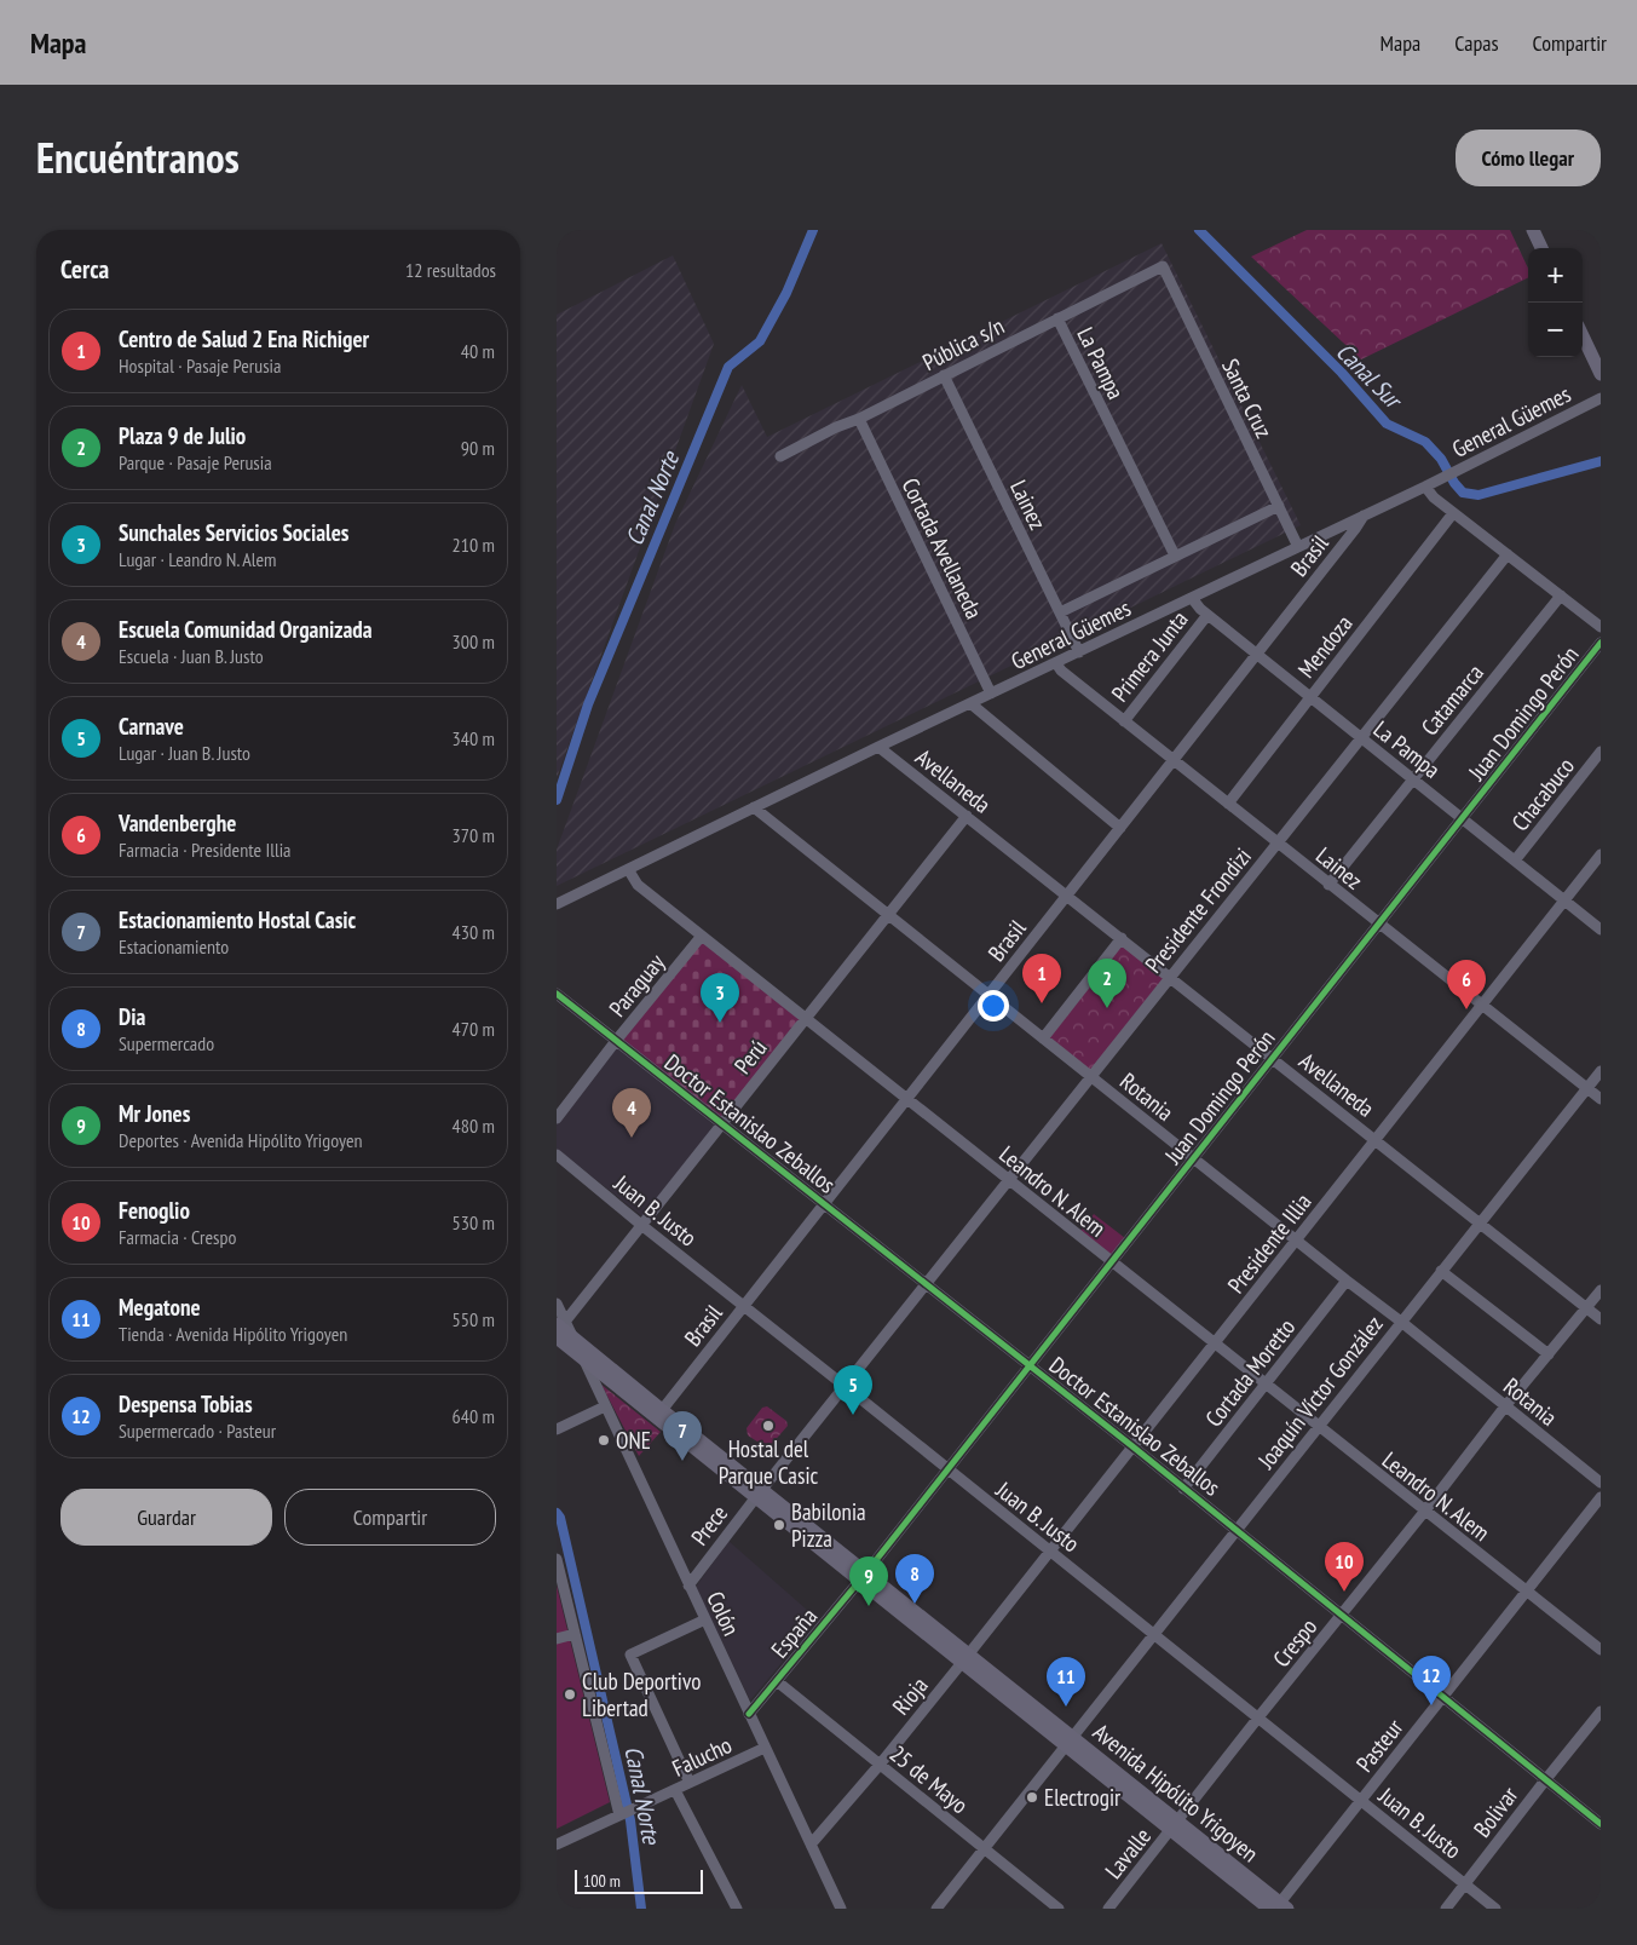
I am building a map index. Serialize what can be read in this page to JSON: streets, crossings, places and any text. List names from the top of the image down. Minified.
{"streets":{"street":["Pública s/n","La Pampa","Santa Cruz","General Güemes","Lainez","Cortada Avellaneda","Brasil","Mendoza","Primera Junta","Catamarca","Juan Domingo Perón","Avellaneda","Chacabuco","Presidente Frondizi","Paraguay","Perú","Rotania","Doctor Estanislao Zeballos","Leandro N. Alem","Juan B. Justo","Presidente Illia","Cortada Moretto","Joaquín Víctor González","Prece","Colón","España","Crespo","Rioja","Pasteur","Falucho","25 de Mayo","Avenida Hipólito Yrigoyen","Bolivar","Lavalle"]},"crossings":[["Pública s/n","La Pampa"],["Pública s/n","Santa Cruz"],["Pública s/n","Lainez"],["Pública s/n","Cortada Avellaneda"],["La Pampa","General Güemes"],["La Pampa","Brasil"],["La Pampa","Mendoza"],["La Pampa","Primera Junta"],["La Pampa","Catamarca"],["La Pampa","Juan Domingo Perón"],["La Pampa","Chacabuco"],["La Pampa","Presidente Frondizi"],["La Pampa","Presidente Illia"],["Santa Cruz","General Güemes"],["General Güemes","Lainez"],["General Güemes","Cortada Avellaneda"],["General Güemes","Brasil"],["General Güemes","Avellaneda"],["General Güemes","Rotania"],["General Güemes","Leandro N. Alem"],["Lainez","Brasil"],["Lainez","Mendoza"],["Lainez","Primera Junta"],["Lainez","Catamarca"],["Lainez","Juan Domingo Perón"],["Lainez","Presidente Frondizi"],["Lainez","Presidente Illia"],["Lainez","Joaquín Víctor González"],["Brasil","Avellaneda"],["Brasil","Rotania"],["Brasil","Doctor Estanislao Zeballos"],["Brasil","Leandro N. Alem"],["Brasil","Juan B. Justo"],["Brasil","Avenida Hipólito Yrigoyen"],["Juan Domingo Perón","Avellaneda"],["Juan Domingo Perón","Rotania"],["Juan Domingo Perón","Doctor Estanislao Zeballos"],["Juan Domingo Perón","Leandro N. Alem"],["Juan Domingo Perón","Juan B. Justo"],["Juan Domingo Perón","España"],["Juan Domingo Perón","Avenida Hipólito Yrigoyen"],["Avellaneda","Presidente Frondizi"],["Avellaneda","Perú"],["Avellaneda","Presidente Illia"],["Avellaneda","Joaquín Víctor González"],["Avellaneda","Crespo"],["Presidente Frondizi","Rotania"],["Presidente Frondizi","Doctor Estanislao Zeballos"],["Presidente Frondizi","Leandro N. Alem"],["Presidente Frondizi","Juan B. Justo"],["Presidente Frondizi","Prece"],["Presidente Frondizi","Avenida Hipólito Yrigoyen"],["Paraguay","Doctor Estanislao Zeballos"],["Paraguay","Leandro N. Alem"],["Perú","Rotania"],["Perú","Doctor Estanislao Zeballos"],["Perú","Leandro N. Alem"],["Perú","Juan B. Justo"],["Perú","Avenida Hipólito Yrigoyen"],["Rotania","Presidente Illia"],["Rotania","Cortada Moretto"],["Rotania","Joaquín Víctor González"],["Rotania","Crespo"],["Doctor Estanislao Zeballos","Presidente Illia"],["Doctor Estanislao Zeballos","Cortada Moretto"],["Doctor Estanislao Zeballos","Joaquín Víctor González"],["Doctor Estanislao Zeballos","Crespo"],["Doctor Estanislao Zeballos","Pasteur"],["Doctor Estanislao Zeballos","Bolivar"],["Leandro N. Alem","Presidente Illia"],["Leandro N. Alem","Cortada Moretto"],["Leandro N. Alem","Joaquín Víctor González"],["Leandro N. Alem","Crespo"],["Leandro N. Alem","Pasteur"],["Juan B. Justo","Presidente Illia"],["Juan B. Justo","Joaquín Víctor González"],["Juan B. Justo","Crespo"],["Juan B. Justo","Pasteur"],["Juan B. Justo","Bolivar"],["Presidente Illia","Rioja"],["Presidente Illia","Avenida Hipólito Yrigoyen"],["Joaquín Víctor González","25 de Mayo"],["Joaquín Víctor González","Avenida Hipólito Yrigoyen"],["Prece","Colón"],["Prece","Avenida Hipólito Yrigoyen"],["Colón","España"],["Colón","Rioja"],["Colón","Falucho"],["Colón","Avenida Hipólito Yrigoyen"],["España","25 de Mayo"],["España","Avenida Hipólito Yrigoyen"],["Crespo","Avenida Hipólito Yrigoyen"],["Crespo","Lavalle"],["Rioja","25 de Mayo"],["Rioja","Avenida Hipólito Yrigoyen"],["Pasteur","Avenida Hipólito Yrigoyen"],["Avenida Hipólito Yrigoyen","Lavalle"]],"water":["Canal Sur","Canal Norte"],"places":["Hostal del Parque Casic","ONE","Babilonia Pizza","Club Deportivo Libertad","Electrogir"],"scale_bar":"100 m","page":{"header":"Mapa","nav":["Mapa","Capas","Compartir"],"title":"Encuéntranos","buttons":["Cómo llegar",["Guardar","Compartir"]],"heading":["Cerca","12 resultados"],"map_buttons":["+","−"],"list":[{"mark":"1","name":"Centro de Salud 2 Ena Richiger","note":"Hospital · Pasaje Perusia","value":"40 m"},{"mark":"2","name":"Plaza 9 de Julio","note":"Parque · Pasaje Perusia","value":"90 m"},{"mark":"3","name":"Sunchales Servicios Sociales","note":"Lugar · Leandro N. Alem","value":"210 m"},{"mark":"4","name":"Escuela Comunidad Organizada","note":"Escuela · Juan B. Justo","value":"300 m"},{"mark":"5","name":"Carnave","note":"Lugar · Juan B. Justo","value":"340 m"},{"mark":"6","name":"Vandenberghe","note":"Farmacia · Presidente Illia","value":"370 m"},{"mark":"7","name":"Estacionamiento Hostal Casic","note":"Estacionamiento","value":"430 m"},{"mark":"8","name":"Dia","note":"Supermercado","value":"470 m"},{"mark":"9","name":"Mr Jones","note":"Deportes · Avenida Hipólito Yrigoyen","value":"480 m"},{"mark":"10","name":"Fenoglio","note":"Farmacia · Crespo","value":"530 m"},{"mark":"11","name":"Megatone","note":"Tienda · Avenida Hipólito Yrigoyen","value":"550 m"},{"mark":"12","name":"Despensa Tobias","note":"Supermercado · Pasteur","value":"640 m"}],"pins":["1","2","6","3","4","5","7","10","8","9","12","11"],"scale":"100 m"}}
